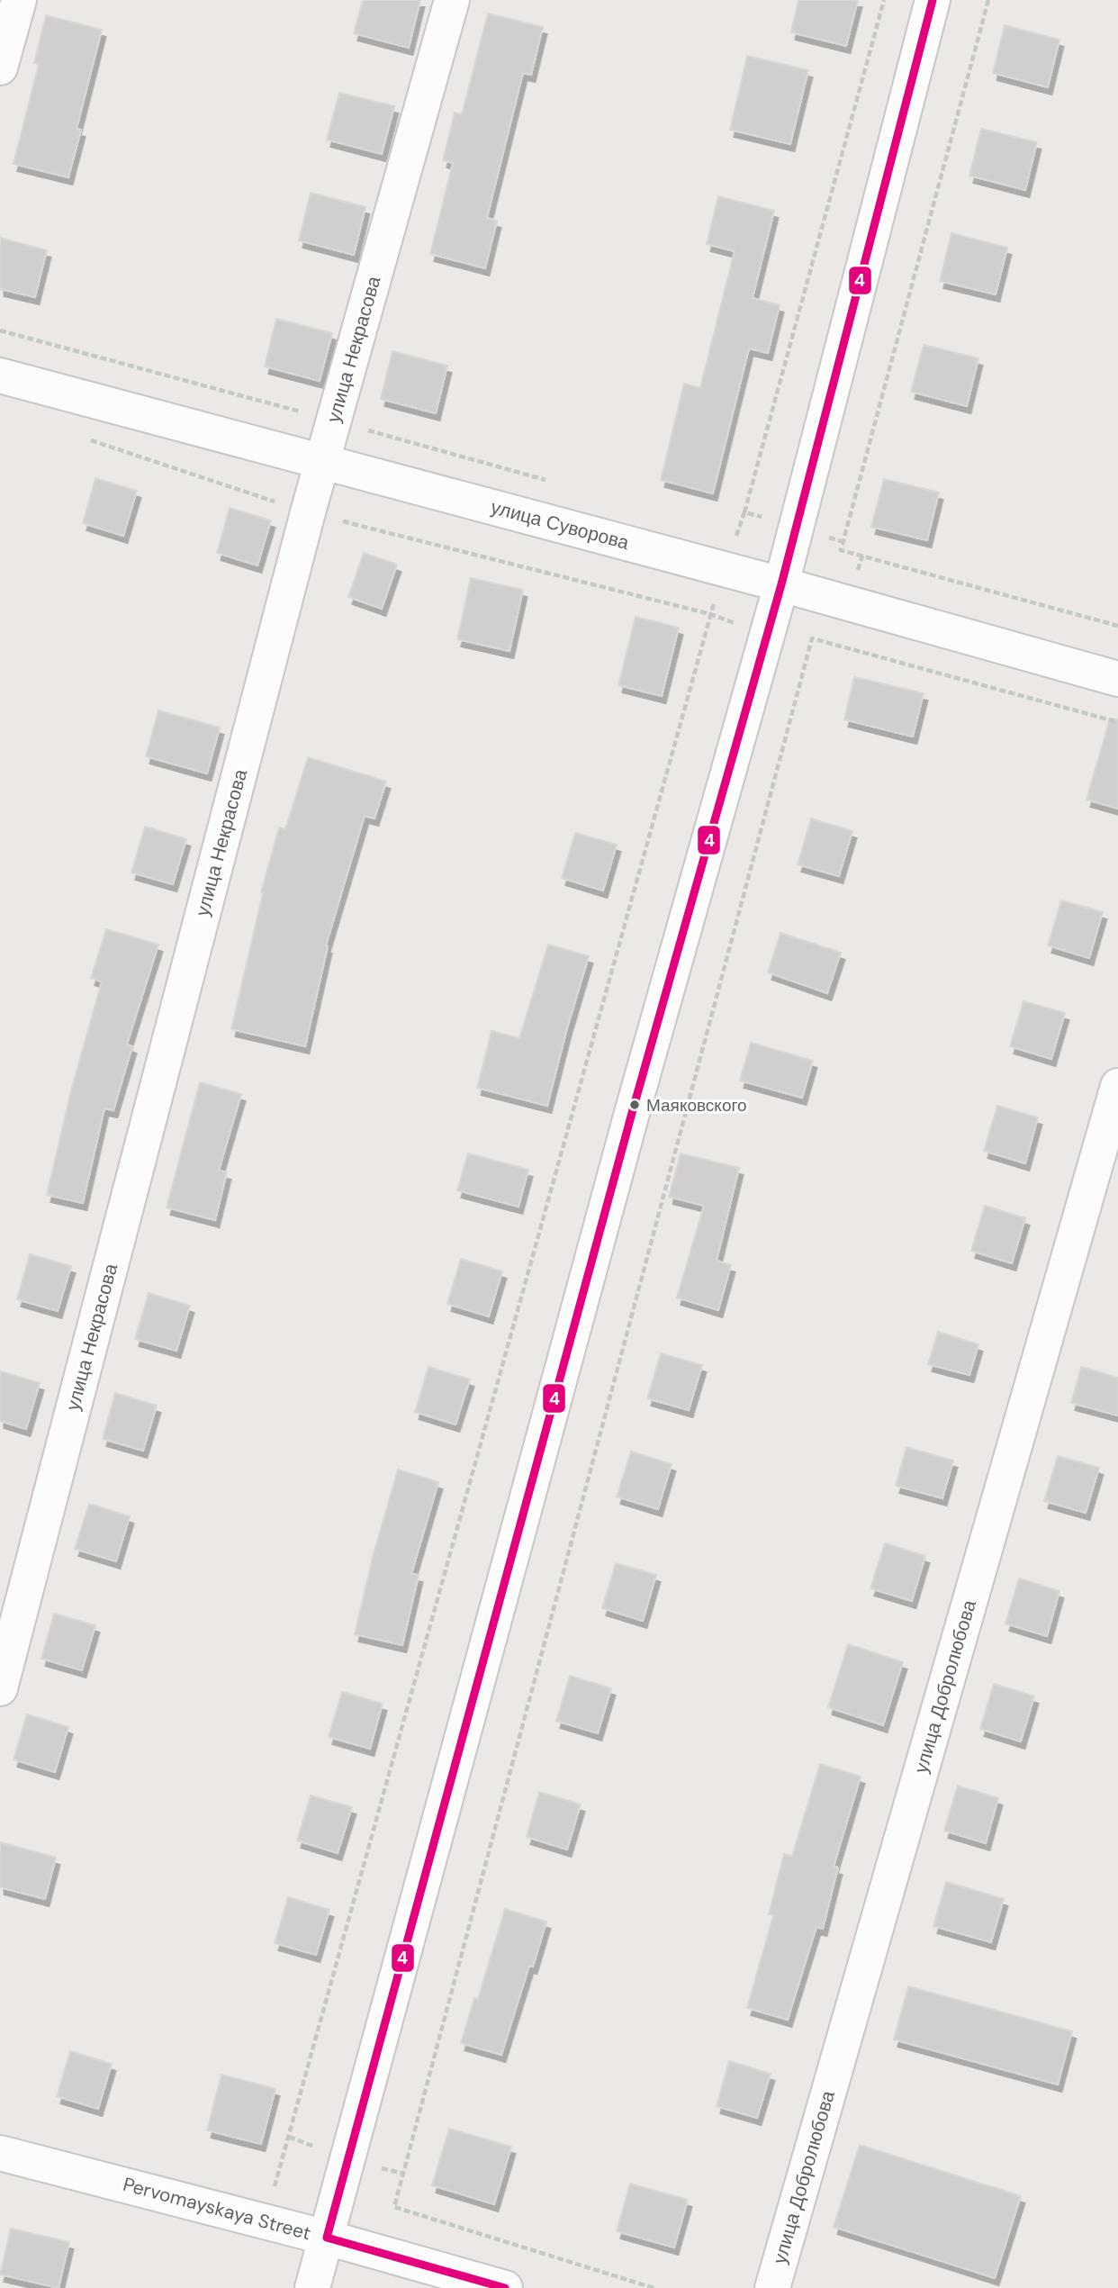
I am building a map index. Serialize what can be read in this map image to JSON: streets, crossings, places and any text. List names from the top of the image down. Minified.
{"streets":{"street":["улица Некрасова","улица Суворова","улица Добролюбова","Pervomayskaya Street"]},"crossings":[["улица Некрасова","улица Суворова"]],"places":["Маяковского"],"lines":["transit line 4"]}
